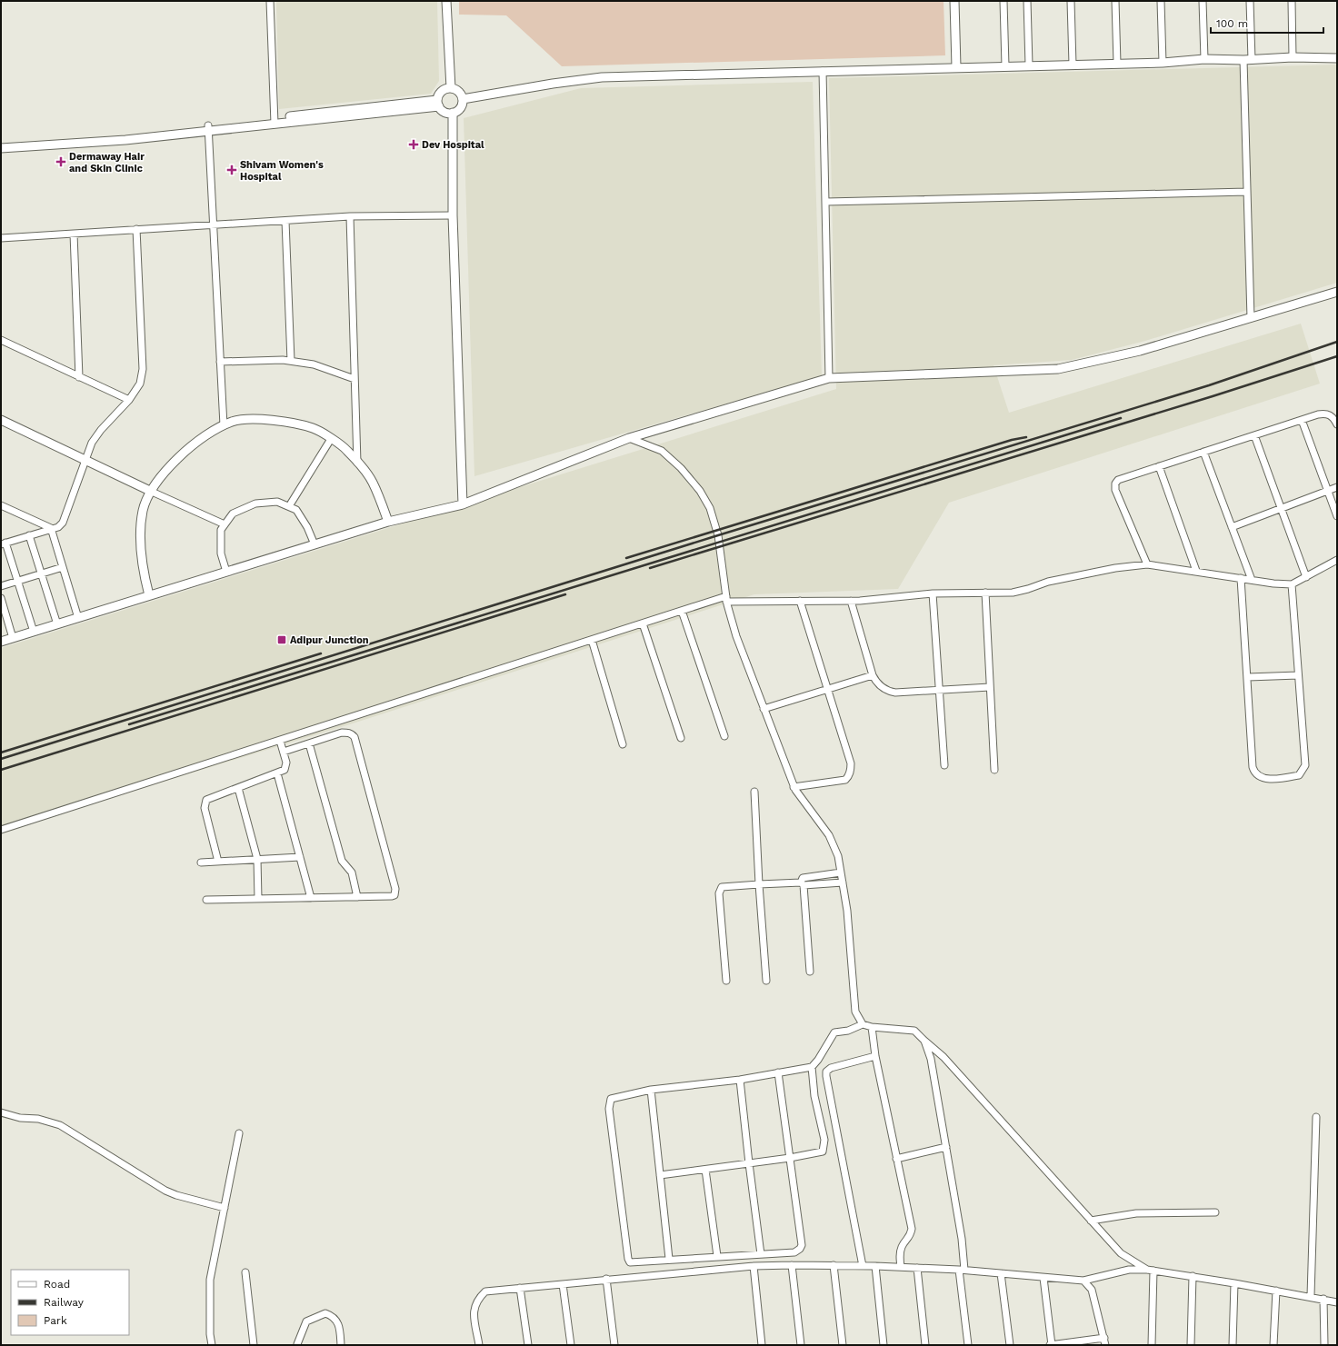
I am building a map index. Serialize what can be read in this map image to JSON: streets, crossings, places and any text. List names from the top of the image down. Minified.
{"places":{"health":["Dev Hospital","Dermaway Hair and Skin Clinic","Shivam Women's Hospital"],"transit":["Adipur Junction"]},"legend":["Road","Railway","Park"],"scale_bar":"100 m"}
